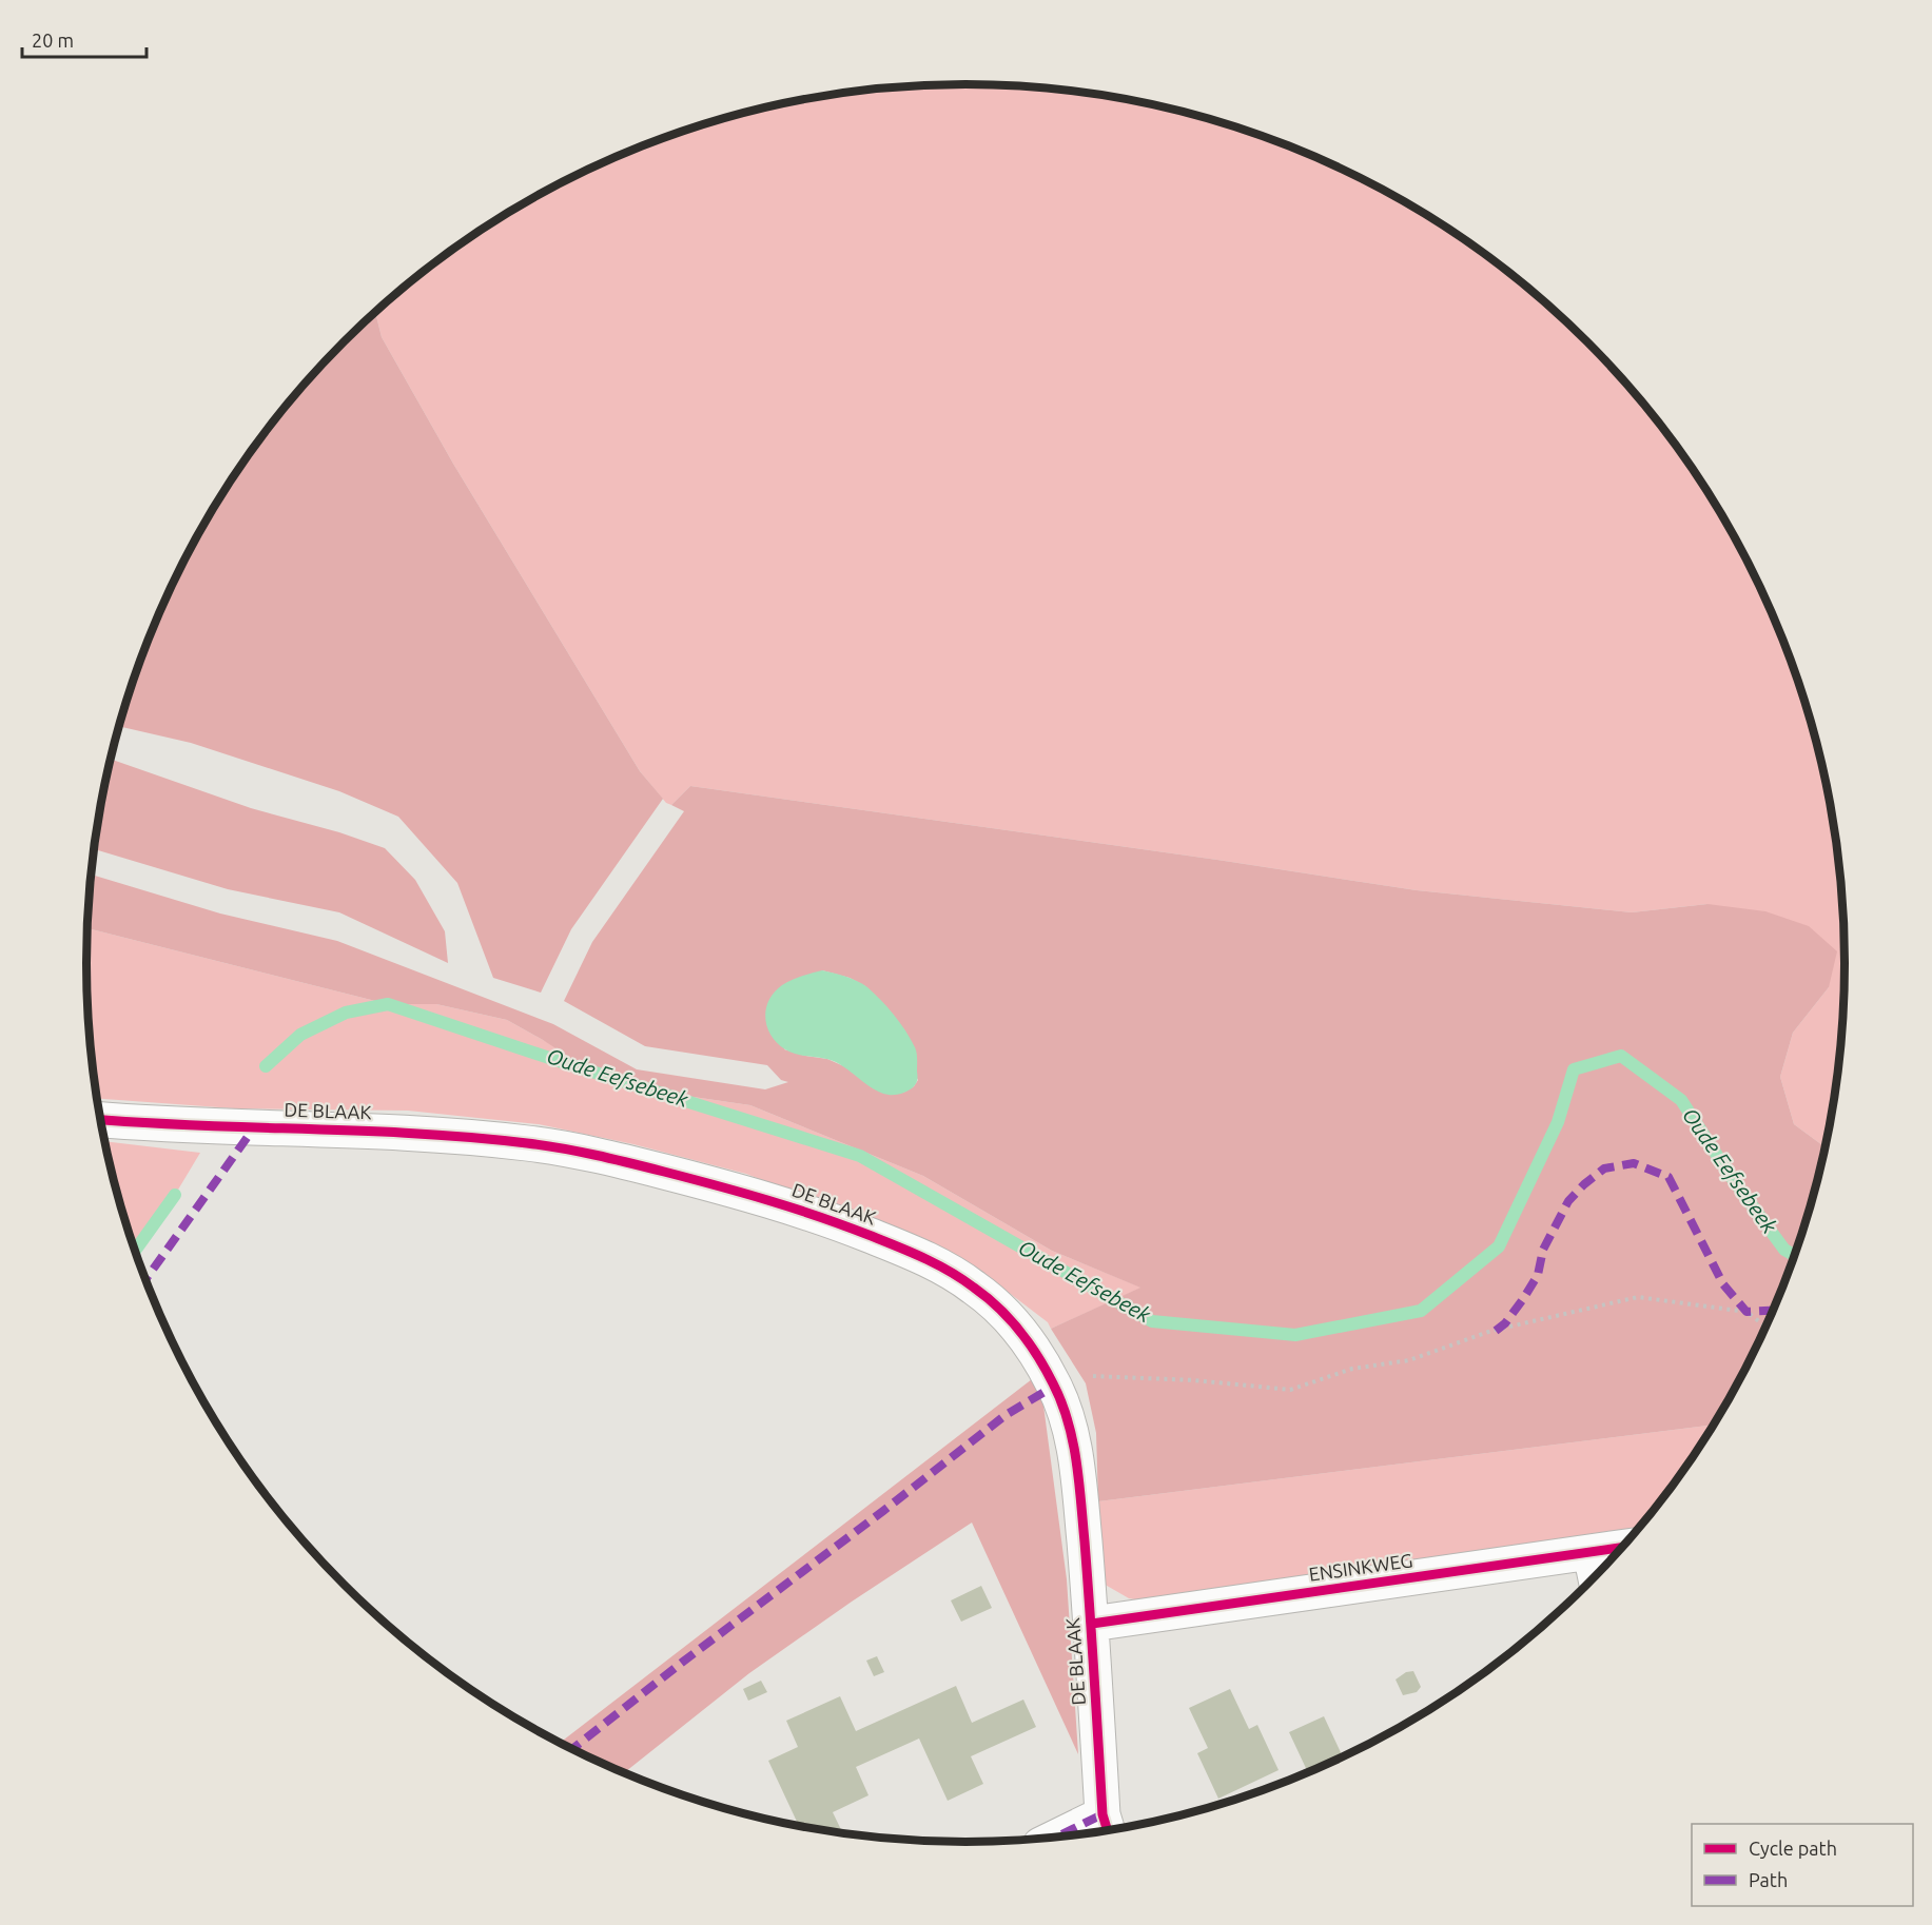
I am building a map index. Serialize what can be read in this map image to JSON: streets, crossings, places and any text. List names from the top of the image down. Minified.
{"streets":{"street":["DE BLAAK","ENSINKWEG"]},"crossings":[["DE BLAAK","ENSINKWEG"]],"water":["Oude Eefsebeek"],"legend":["Cycle path","Path"],"scale_bar":"20 m"}
